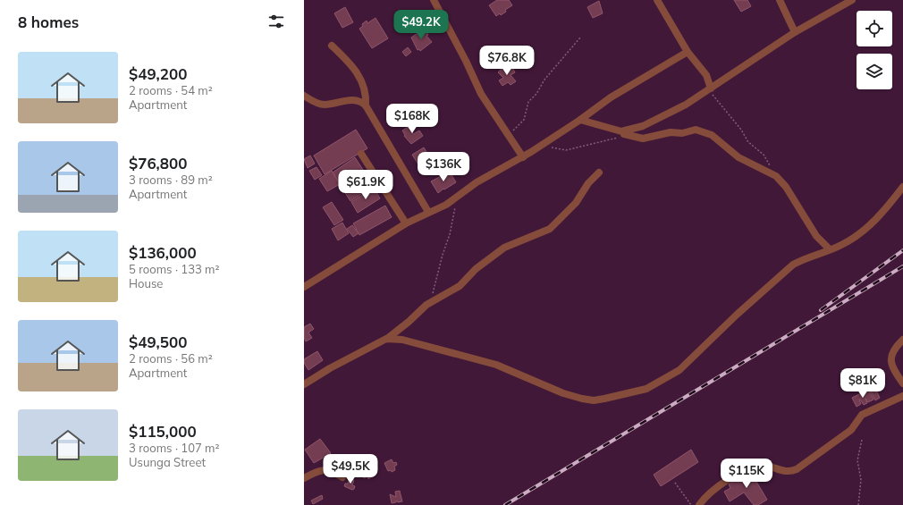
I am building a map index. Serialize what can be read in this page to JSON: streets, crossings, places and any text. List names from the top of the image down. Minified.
{"page":{"heading":"8 homes","price":["$49.2K","$76.8K","$168K","$136K","$61.9K","$81K","$49.5K","$115K"],"list":[{"name":"$49,200","note":"2 rooms · 54 m² · Apartment"},{"name":"$76,800","note":"3 rooms · 89 m² · Apartment"},{"name":"$136,000","note":"5 rooms · 133 m² · House"},{"name":"$49,500","note":"2 rooms · 56 m² · Apartment"},{"name":"$115,000","note":"3 rooms · 107 m² · Usunga Street"}]}}
